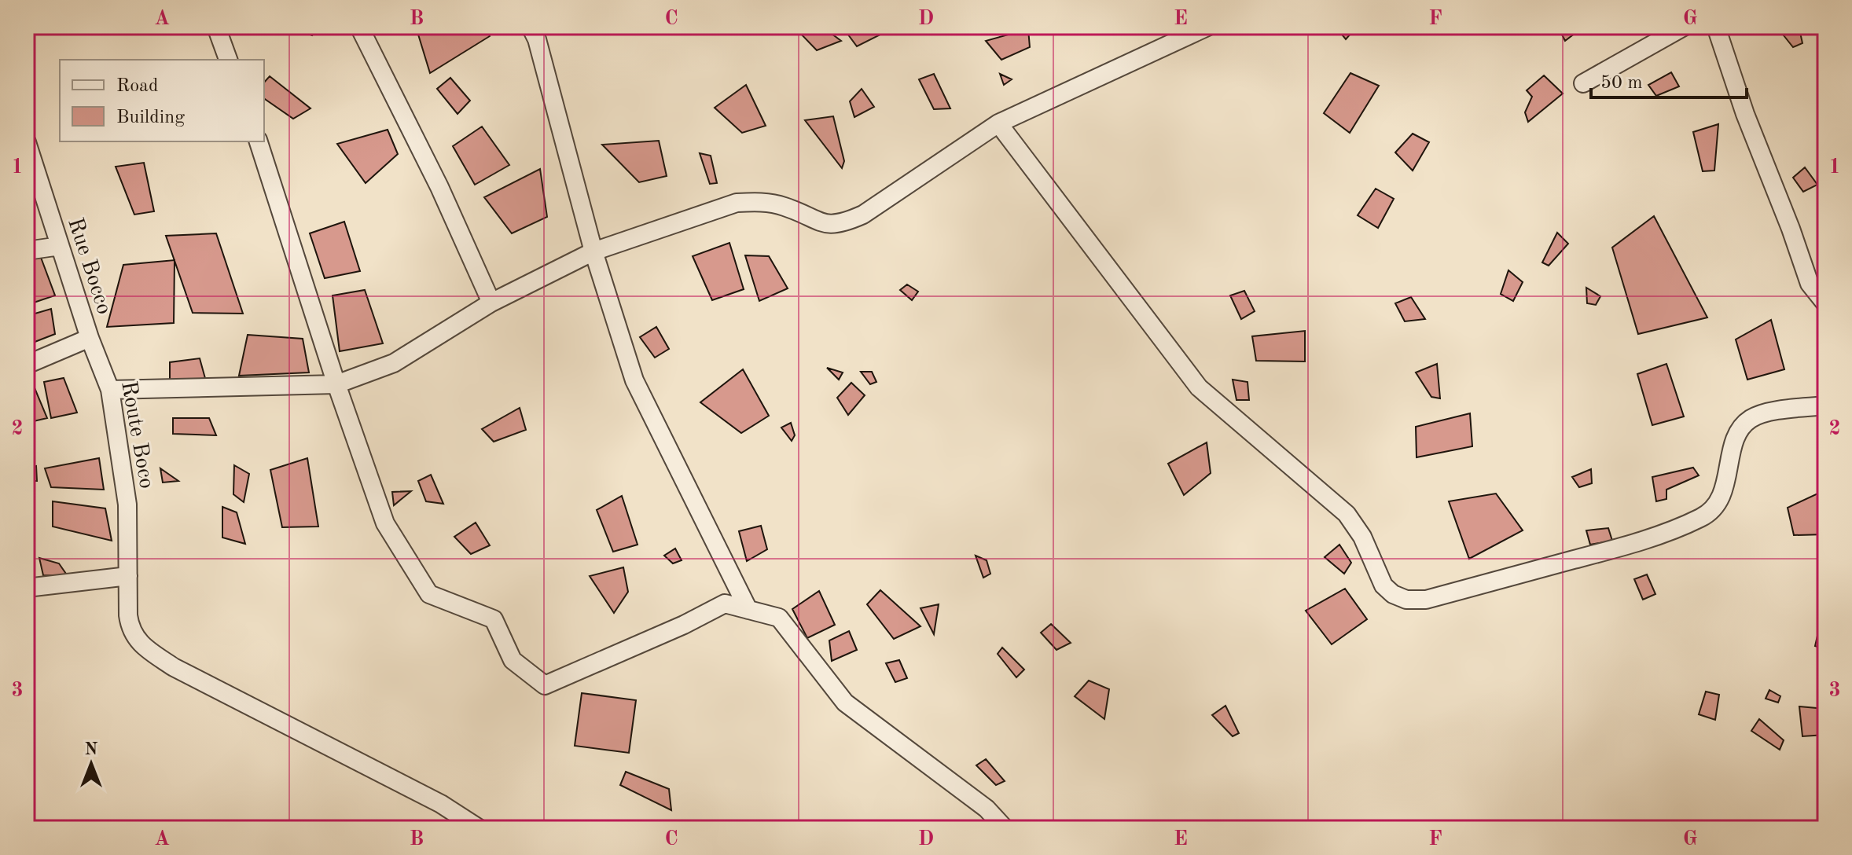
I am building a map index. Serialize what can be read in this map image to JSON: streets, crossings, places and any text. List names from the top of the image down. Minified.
{"streets":{"street":["Rue Bocco","Route Boco"]},"crossings":[["Rue Bocco","Route Boco"]],"legend":["Road","Building"],"scale_bar":"50 m","north":"top","grid":{"columns":["A","B","C","D","E","F","G"],"rows":["1","2","3"]}}
